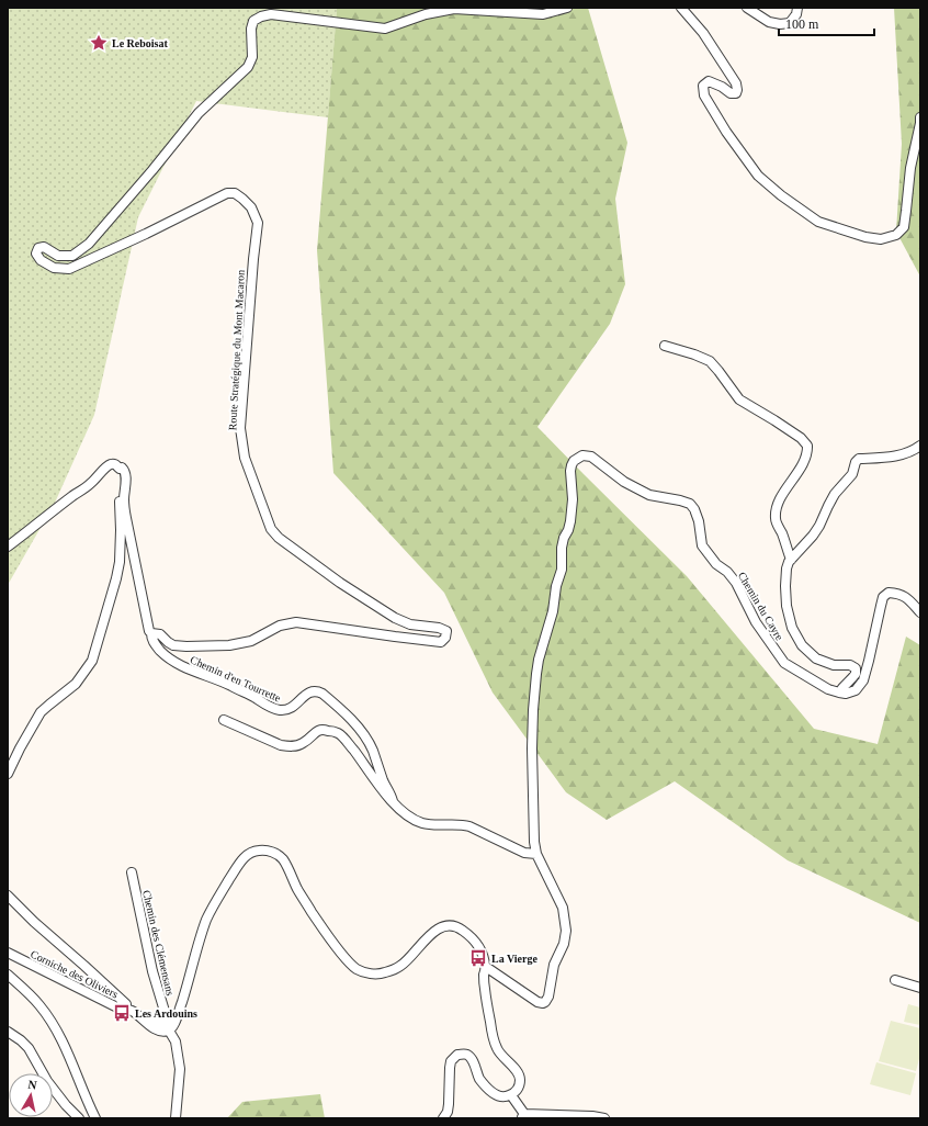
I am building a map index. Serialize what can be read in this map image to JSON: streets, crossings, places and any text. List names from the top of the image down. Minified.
{"streets":{"street":["Route Stratégique du Mont Macaron","Chemin du Cayre","Chemin d'en Tourrette","Chemin des Clémensans","Corniche des Oliviers"]},"crossings":[["Route Stratégique du Mont Macaron","Chemin d'en Tourrette"],["Chemin des Clémensans","Corniche des Oliviers"]],"places":{"place":["Le Reboisat"],"bus stop":["La Vierge","Les Ardouins"]},"scale_bar":"100 m","north":"top"}
